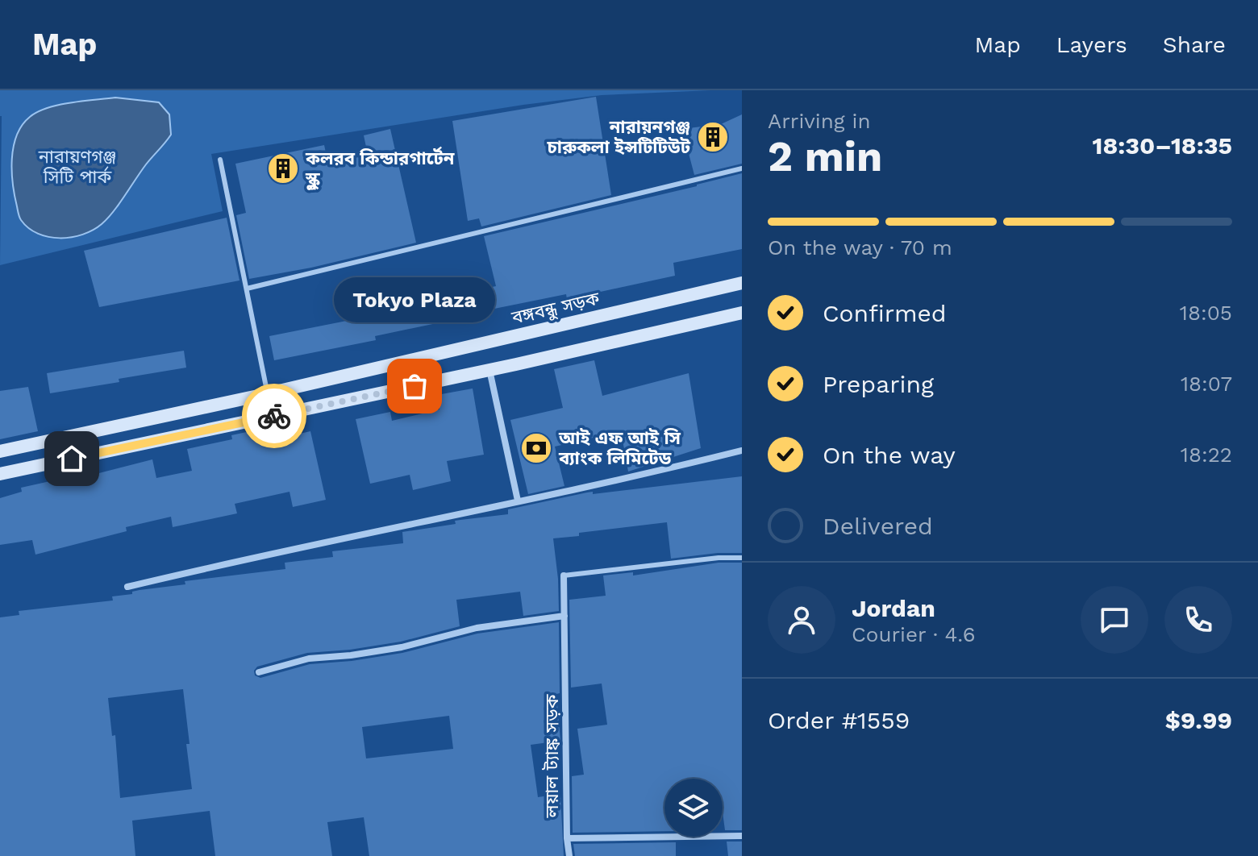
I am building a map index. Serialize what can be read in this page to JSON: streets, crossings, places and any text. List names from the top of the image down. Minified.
{"streets":{"main road":["বঙ্গবন্ধু সড়ক"],"street":["লয়াল ট্যাঙ্ক সড়ক"]},"parks":["নারায়ণগঞ্জ সিটি পার্ক"],"places":{"building":["নারায়নগঞ্জ চারুকলা ইন্সটিটিউট","কলরব কিন্ডারগার্টেন স্কুল"],"other":["Tokyo Plaza"],"bank":["আই এফ আই সি ব্যাংক লিমিটেড"]},"page":{"header":"Map","nav":["Map","Layers","Share"],"heading":["2 min","Arriving in","18:30–18:35"],"panel":["Jordan","Courier · 4.6","Order #1559","$9.99"],"bar":"On the way · 70 m","bubble":"Tokyo Plaza","list":[["Confirmed","18:05"],["Preparing","18:07"],["On the way","18:22"],"Delivered"]}}
